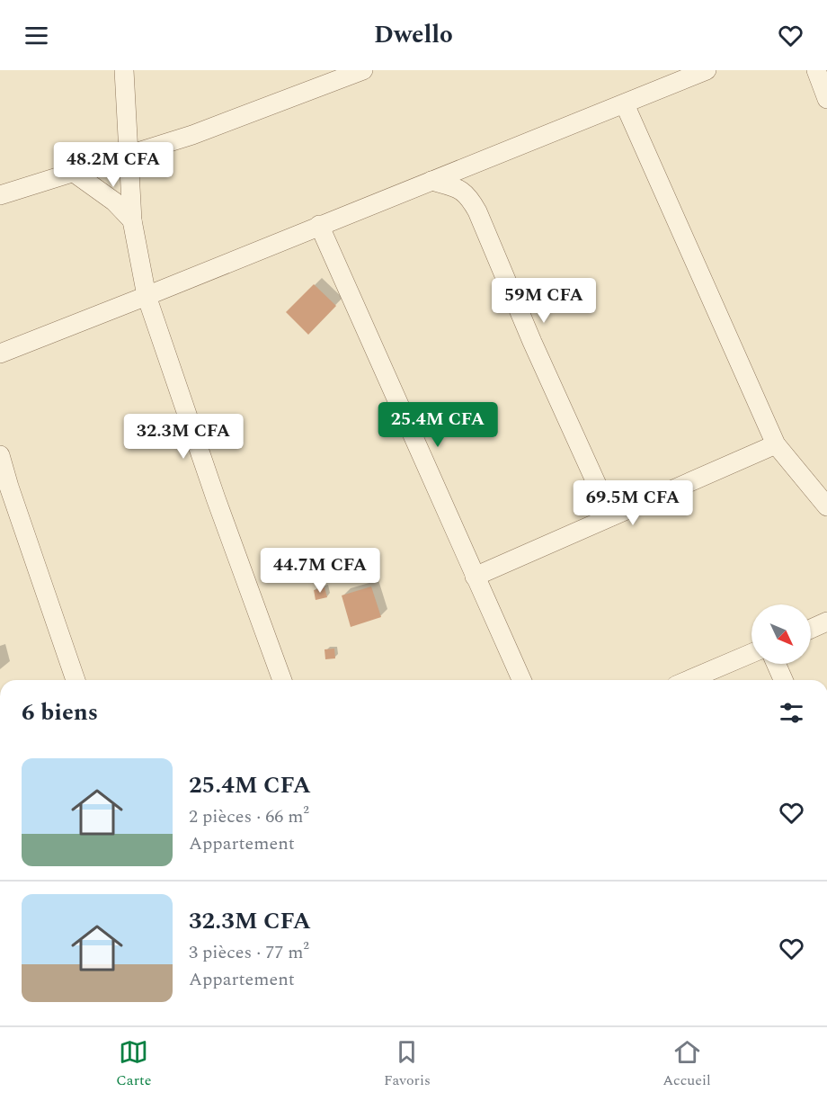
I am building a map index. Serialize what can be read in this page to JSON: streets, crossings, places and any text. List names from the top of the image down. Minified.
{"north":"bottom right","page":{"header":"Dwello","price":["48.2M CFA","59M CFA","25.4M CFA","32.3M CFA","69.5M CFA","44.7M CFA"],"heading":"6 biens","list":[{"name":"25.4M CFA","note":"2 pièces · 66 m² · Appartement"},{"name":"32.3M CFA","note":"3 pièces · 77 m² · Appartement"}],"tabs":["Carte","Favoris","Accueil"]}}
